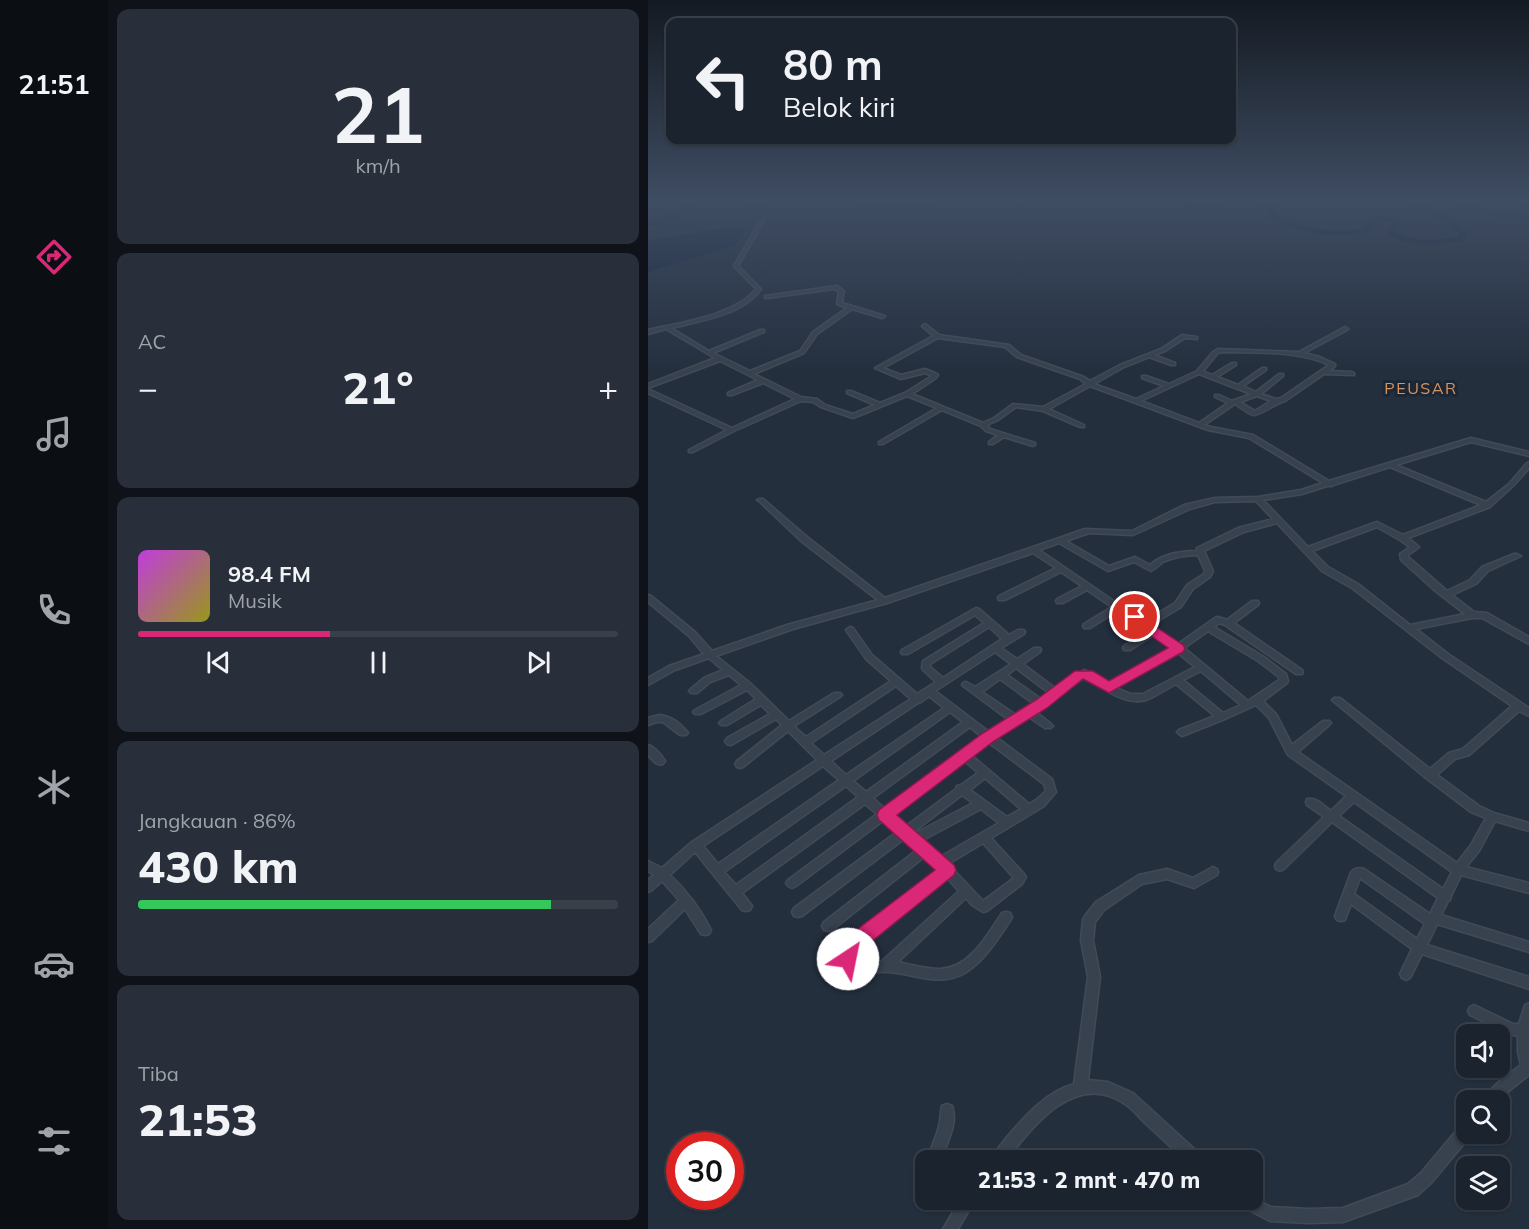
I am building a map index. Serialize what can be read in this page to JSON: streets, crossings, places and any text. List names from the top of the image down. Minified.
{"districts":["PEUSAR"],"page":{"tabs":"21:51","tile":[["21","km/h"],"AC",["Jangkauan · 86%","430 km"],["Tiba","21:53"]],"turn":["80 m","Belok kiri"],"heat":["−","21°","+"],"song":["98.4 FM","Musik"],"limit":"30","trip":"21:53 · 2 mnt · 470 m"}}
